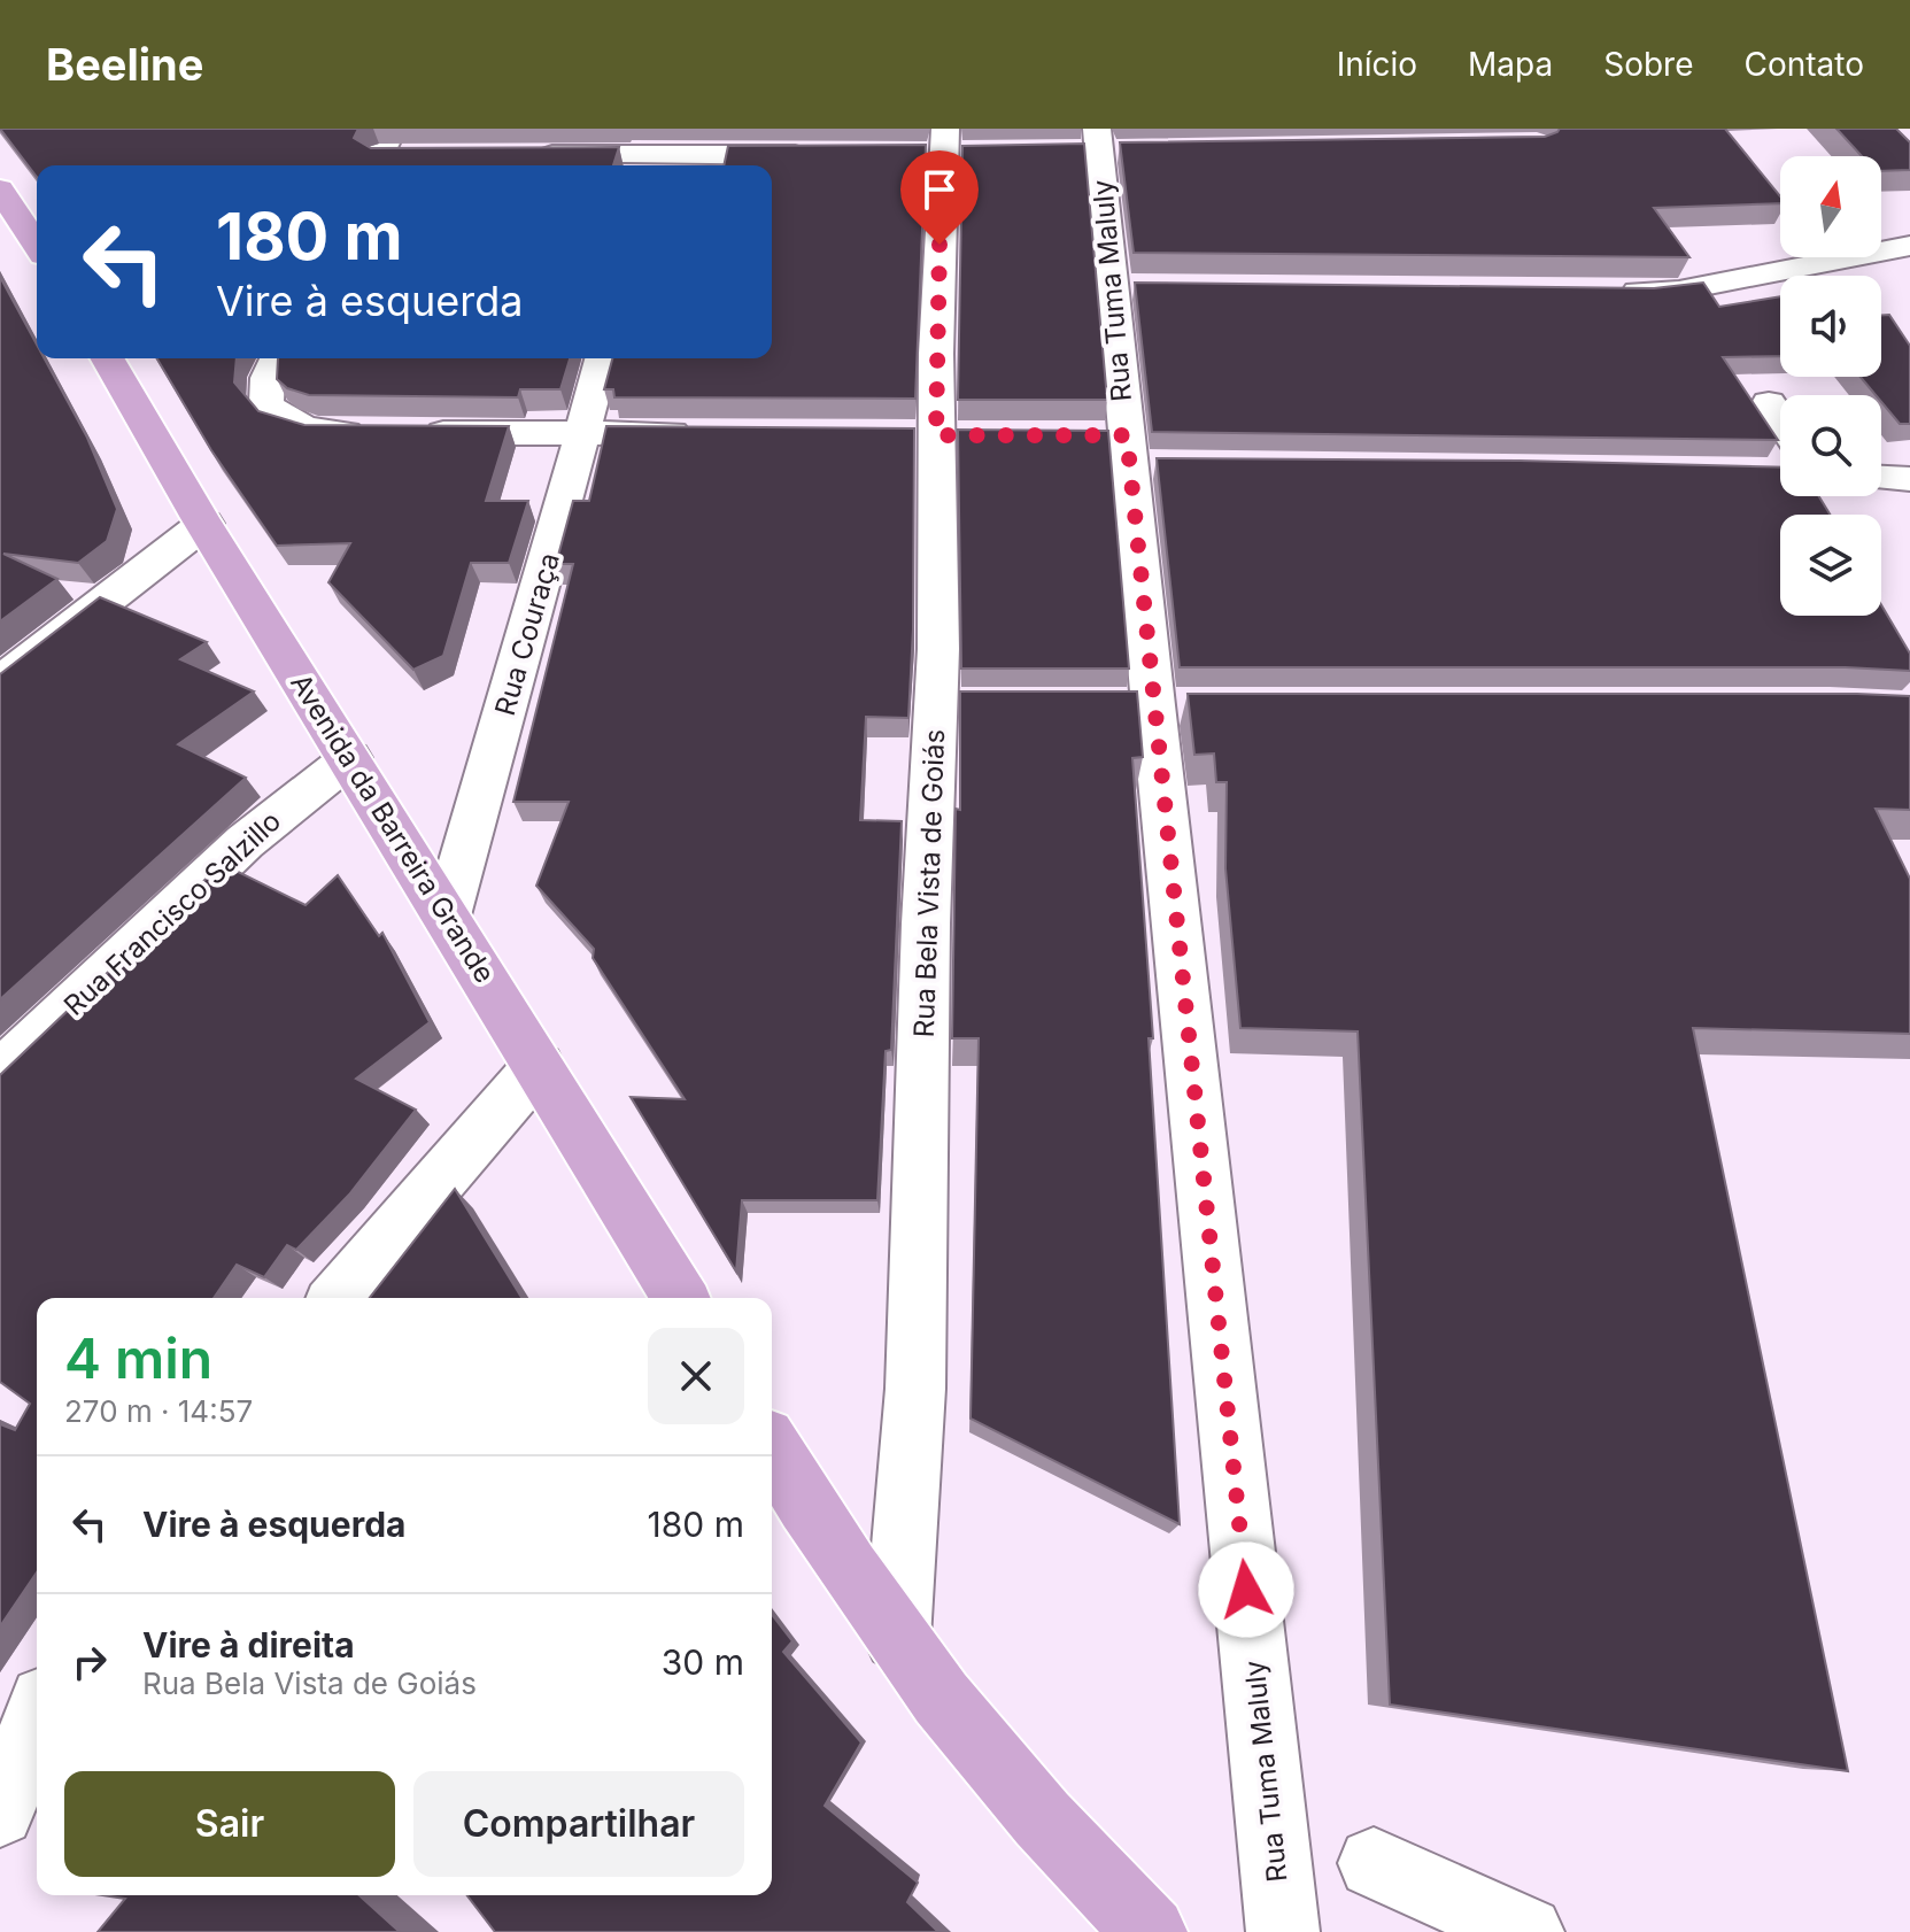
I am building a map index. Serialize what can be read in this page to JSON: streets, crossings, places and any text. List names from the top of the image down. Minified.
{"streets":{"main road":["Avenida da Barreira Grande"],"street":["Rua Tuma Maluly","Rua Couraça","Rua Bela Vista de Goiás","Rua Francisco Salzillo"]},"crossings":[["Rua Couraça","Avenida da Barreira Grande"],["Avenida da Barreira Grande","Rua Francisco Salzillo"]],"north":"top","page":{"header":"Beeline","nav":["Início","Mapa","Sobre","Contato"],"turn":["180 m","Vire à esquerda"],"heading":["4 min","270 m · 14:57"],"list":[{"name":"Vire à esquerda","value":"180 m"},{"name":"Vire à direita","note":"Rua Bela Vista de Goiás","value":"30 m"}],"buttons":["Sair","Compartilhar"]}}
